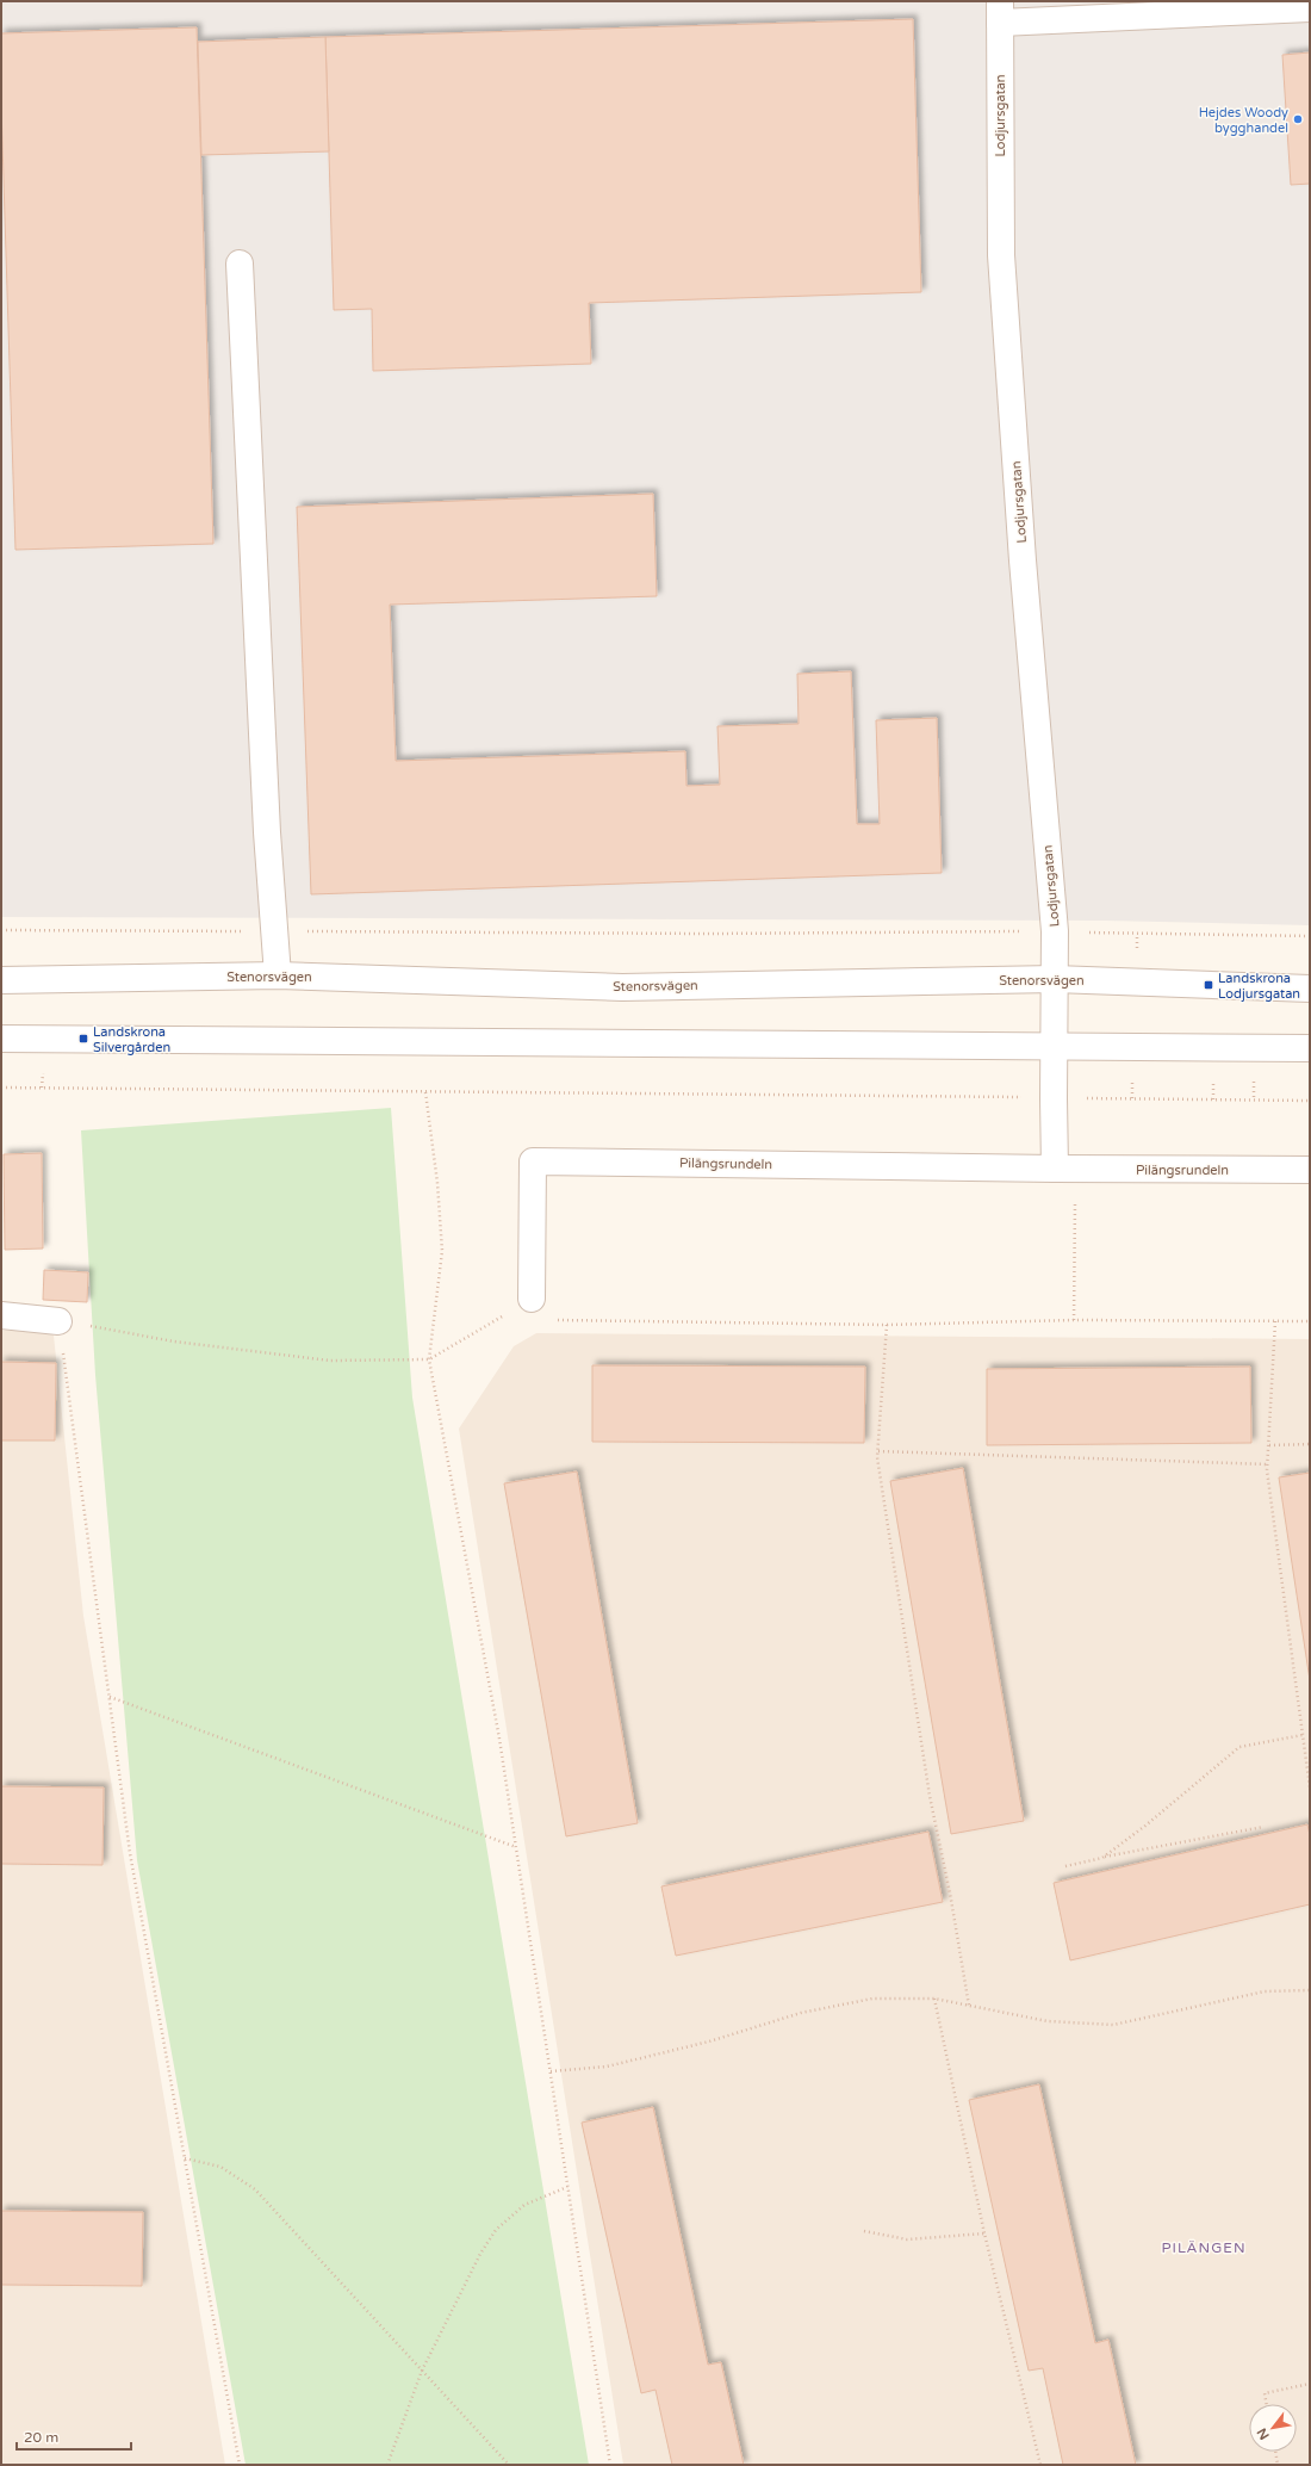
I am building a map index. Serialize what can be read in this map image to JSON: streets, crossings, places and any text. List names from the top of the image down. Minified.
{"streets":{"street":["Lodjursgatan","Stenorsvägen","Pilängsrundeln"]},"crossings":[["Lodjursgatan","Stenorsvägen"]],"districts":["PILÄNGEN"],"places":{"other":["Hejdes Woody bygghandel"],"transit":["Landskrona Lodjursgatan","Landskrona Silvergården"]},"scale_bar":"20 m","north":"bottom left"}
